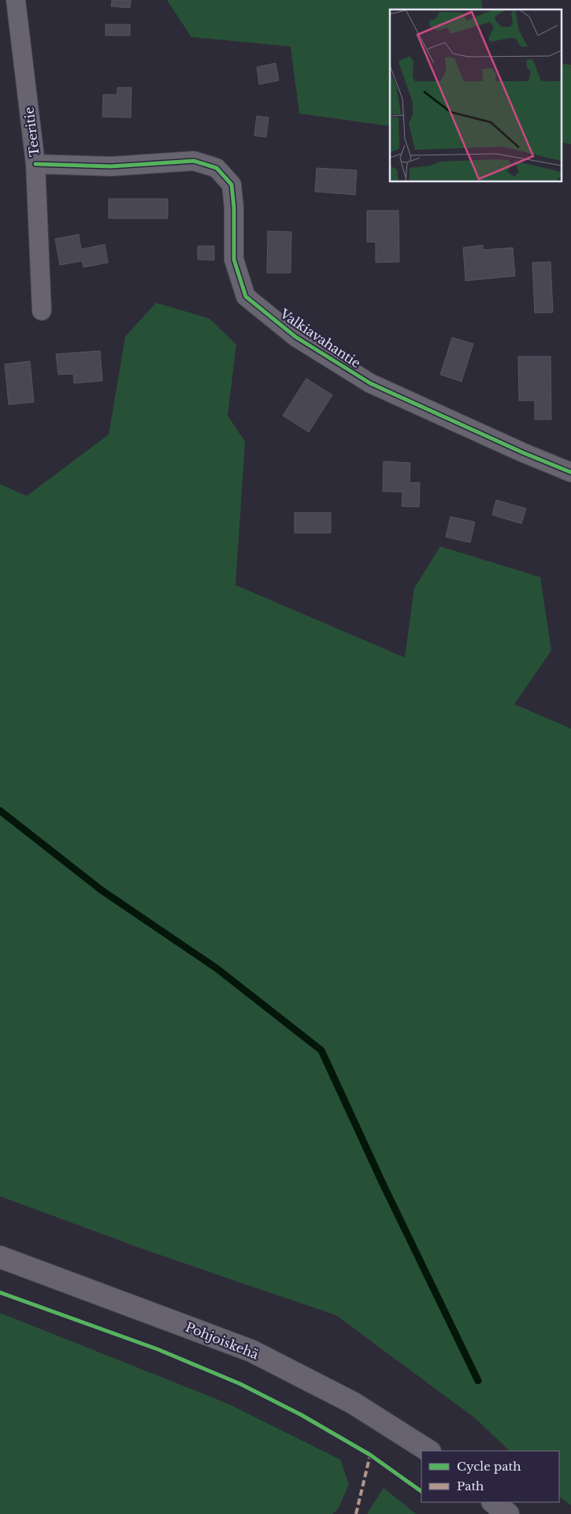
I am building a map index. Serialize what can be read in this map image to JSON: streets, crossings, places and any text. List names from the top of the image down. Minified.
{"streets":{"main road":["Pohjoiskehä"],"street":["Teeritie","Valkiavahantie"]},"crossings":[["Teeritie","Valkiavahantie"]],"legend":["Cycle path","Path"]}
